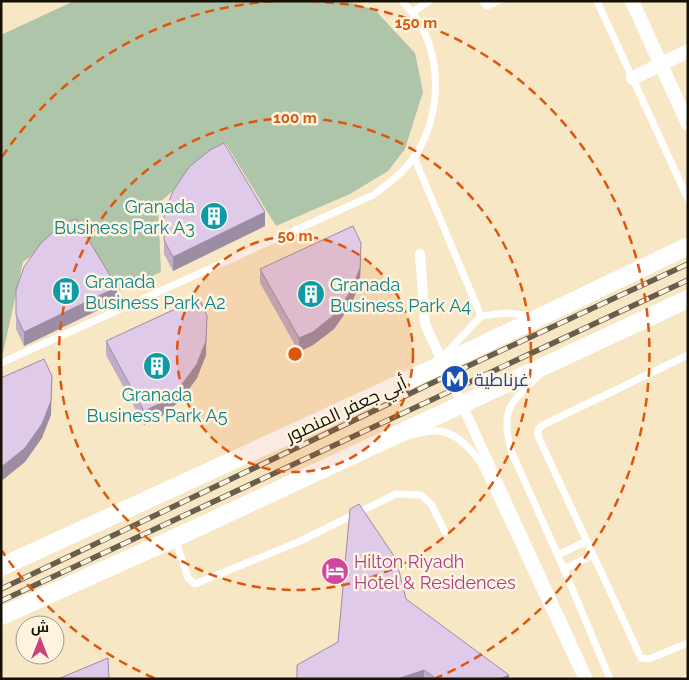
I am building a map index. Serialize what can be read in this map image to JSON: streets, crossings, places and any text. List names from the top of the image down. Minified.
{"streets":{"street":["أبي جعفر المنصور"]},"places":{"building":["Granada Business Park A3","Granada Business Park A2","Granada Business Park A4","Granada Business Park A5"],"metro station":["غرناطية"],"hotel":["Hilton Riyadh Hotel & Residences"]},"north":"top","rings":["150 m","100 m","50 m"]}
